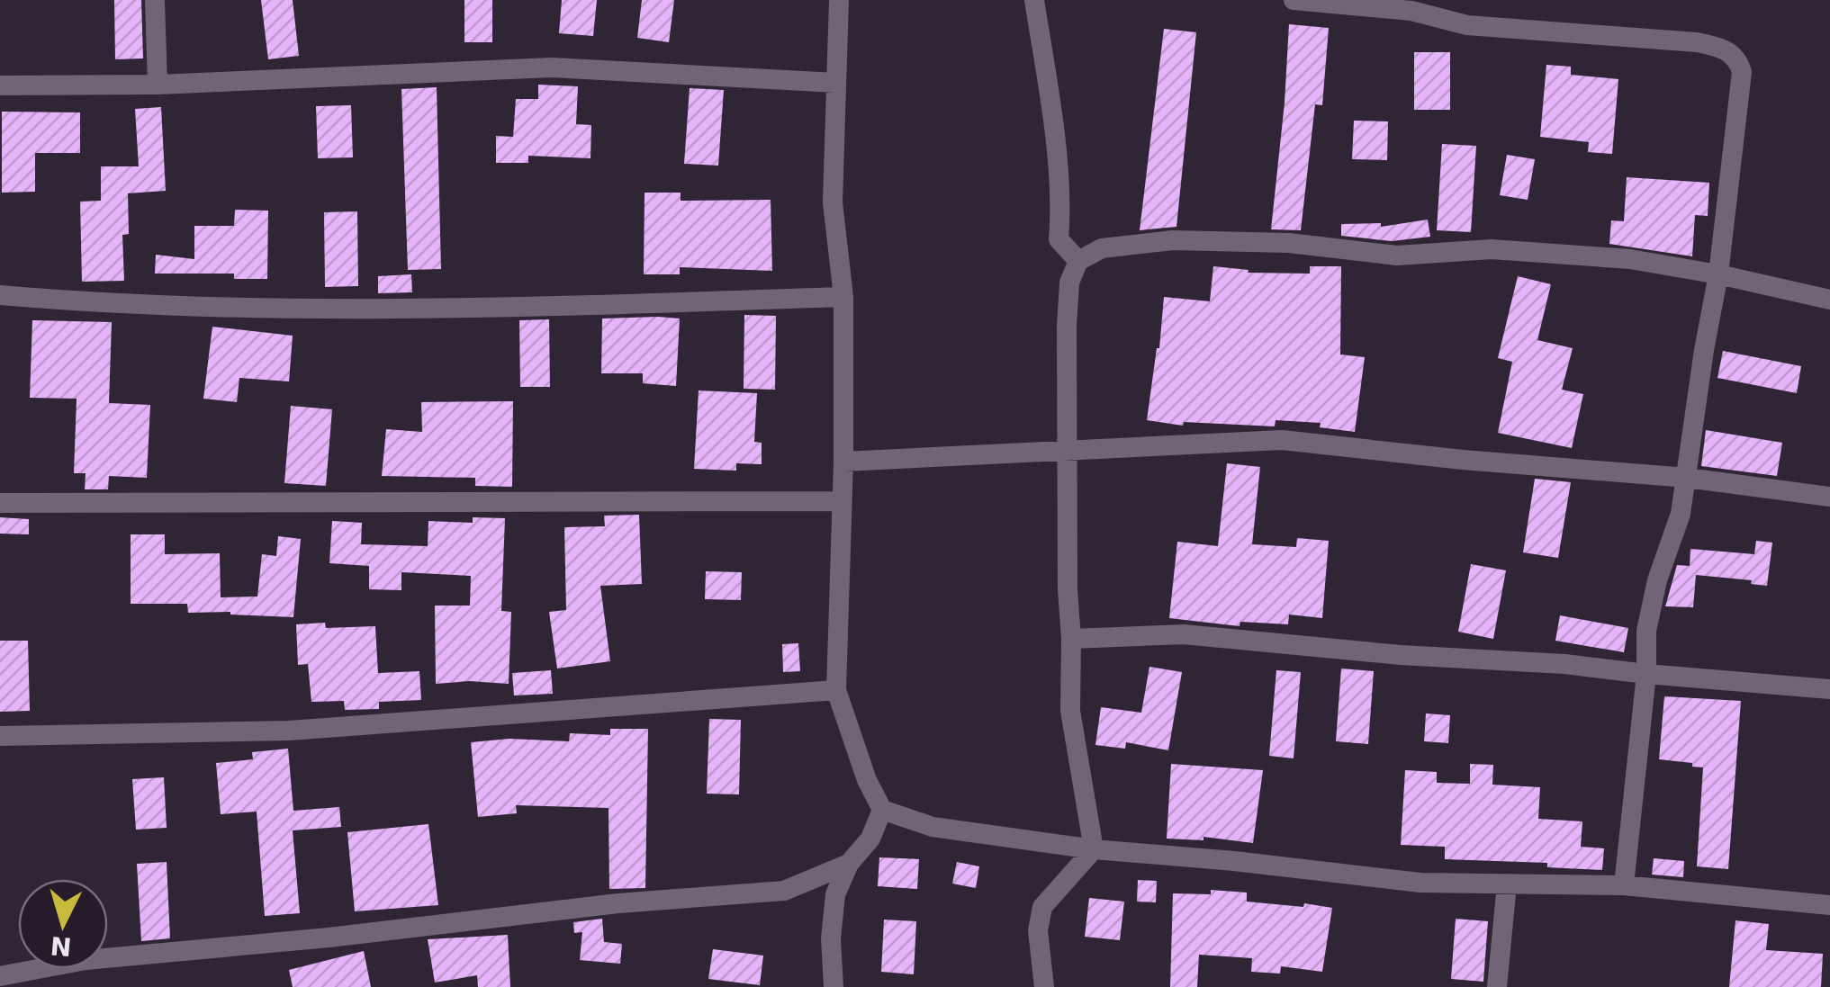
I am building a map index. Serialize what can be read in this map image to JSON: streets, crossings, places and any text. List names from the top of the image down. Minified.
{"north":"bottom"}
